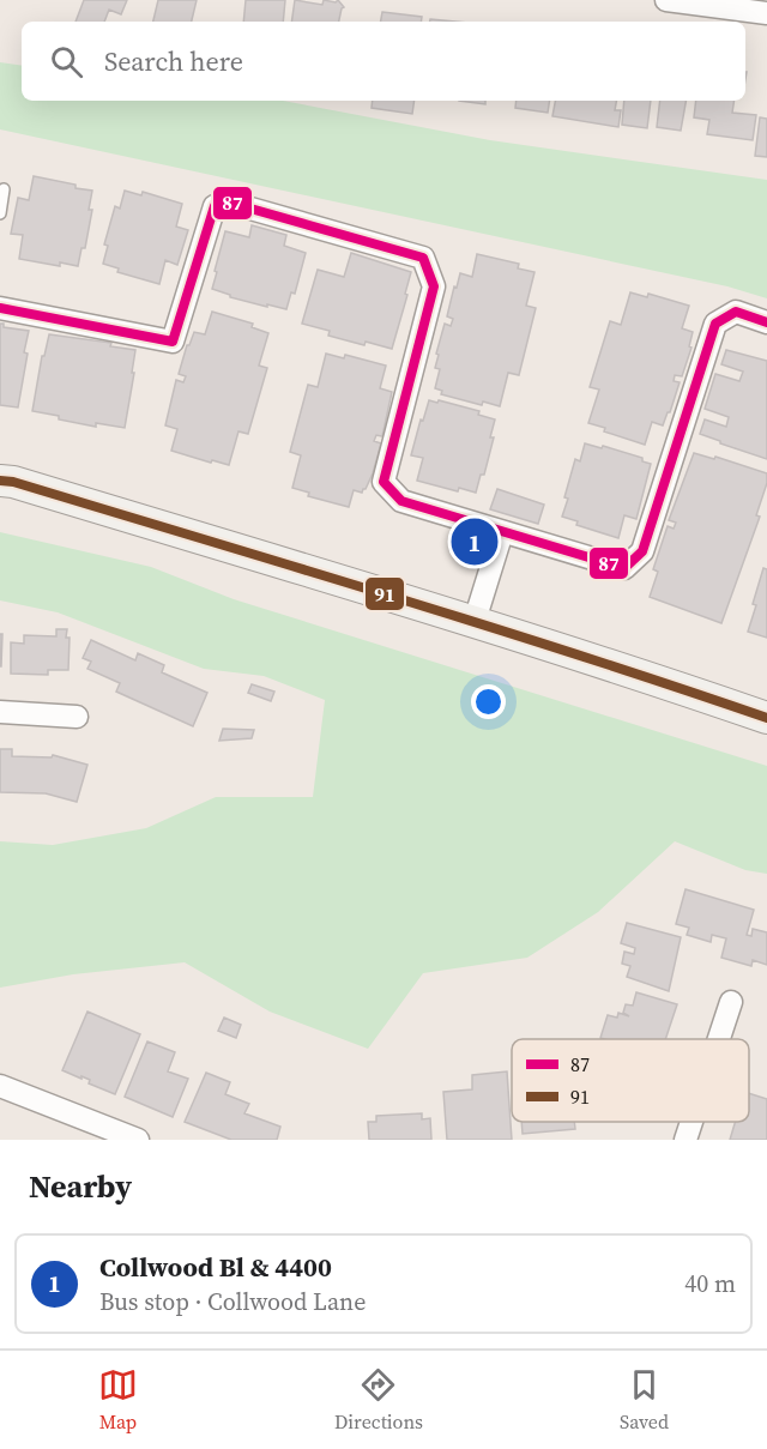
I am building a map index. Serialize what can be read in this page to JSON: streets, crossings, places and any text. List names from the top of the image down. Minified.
{"lines":["transit line 87","transit line 91"],"legend":["87","91"],"page":{"search":"Search here","pins":"1","heading":"Nearby","list":[{"mark":"1","name":"Collwood Bl & 4400","note":"Bus stop · Collwood Lane","value":"40 m"}],"nav":["Map","Directions","Saved"]}}
